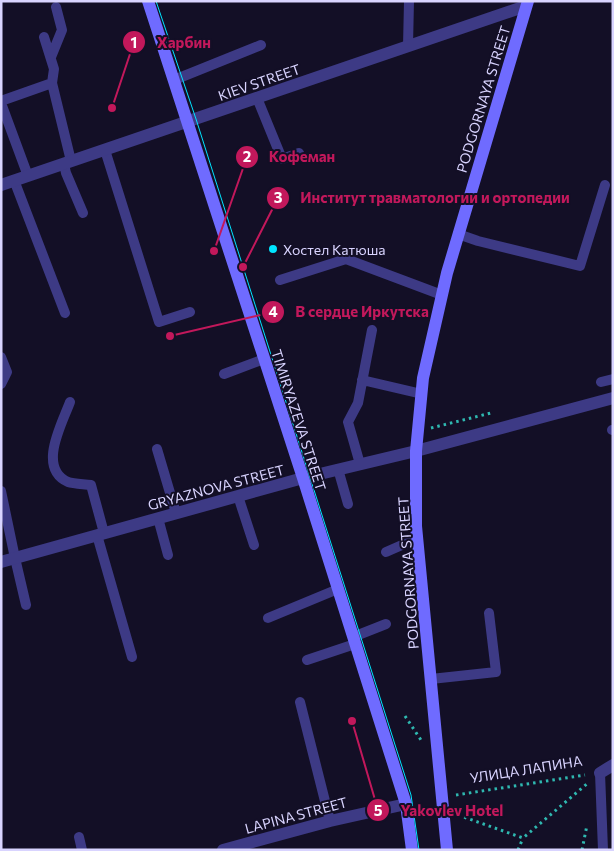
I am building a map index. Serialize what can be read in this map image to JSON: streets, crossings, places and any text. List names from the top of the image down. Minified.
{"streets":{"street":["KIEV STREET","PODGORNAYA STREET","TIMIRYAZEVA STREET","GRYAZNOVA STREET","УЛИЦА ЛАПИНА","LAPINA STREET"]},"crossings":[["KIEV STREET","PODGORNAYA STREET"],["KIEV STREET","TIMIRYAZEVA STREET"],["PODGORNAYA STREET","GRYAZNOVA STREET"],["PODGORNAYA STREET","УЛИЦА ЛАПИНА"],["TIMIRYAZEVA STREET","GRYAZNOVA STREET"],["TIMIRYAZEVA STREET","LAPINA STREET"]],"places":["Харбин","Хостел Катюша","Кофеман","Институт травматологии и ортопедии","В сердце Иркутска","Yakovlev Hotel"]}
